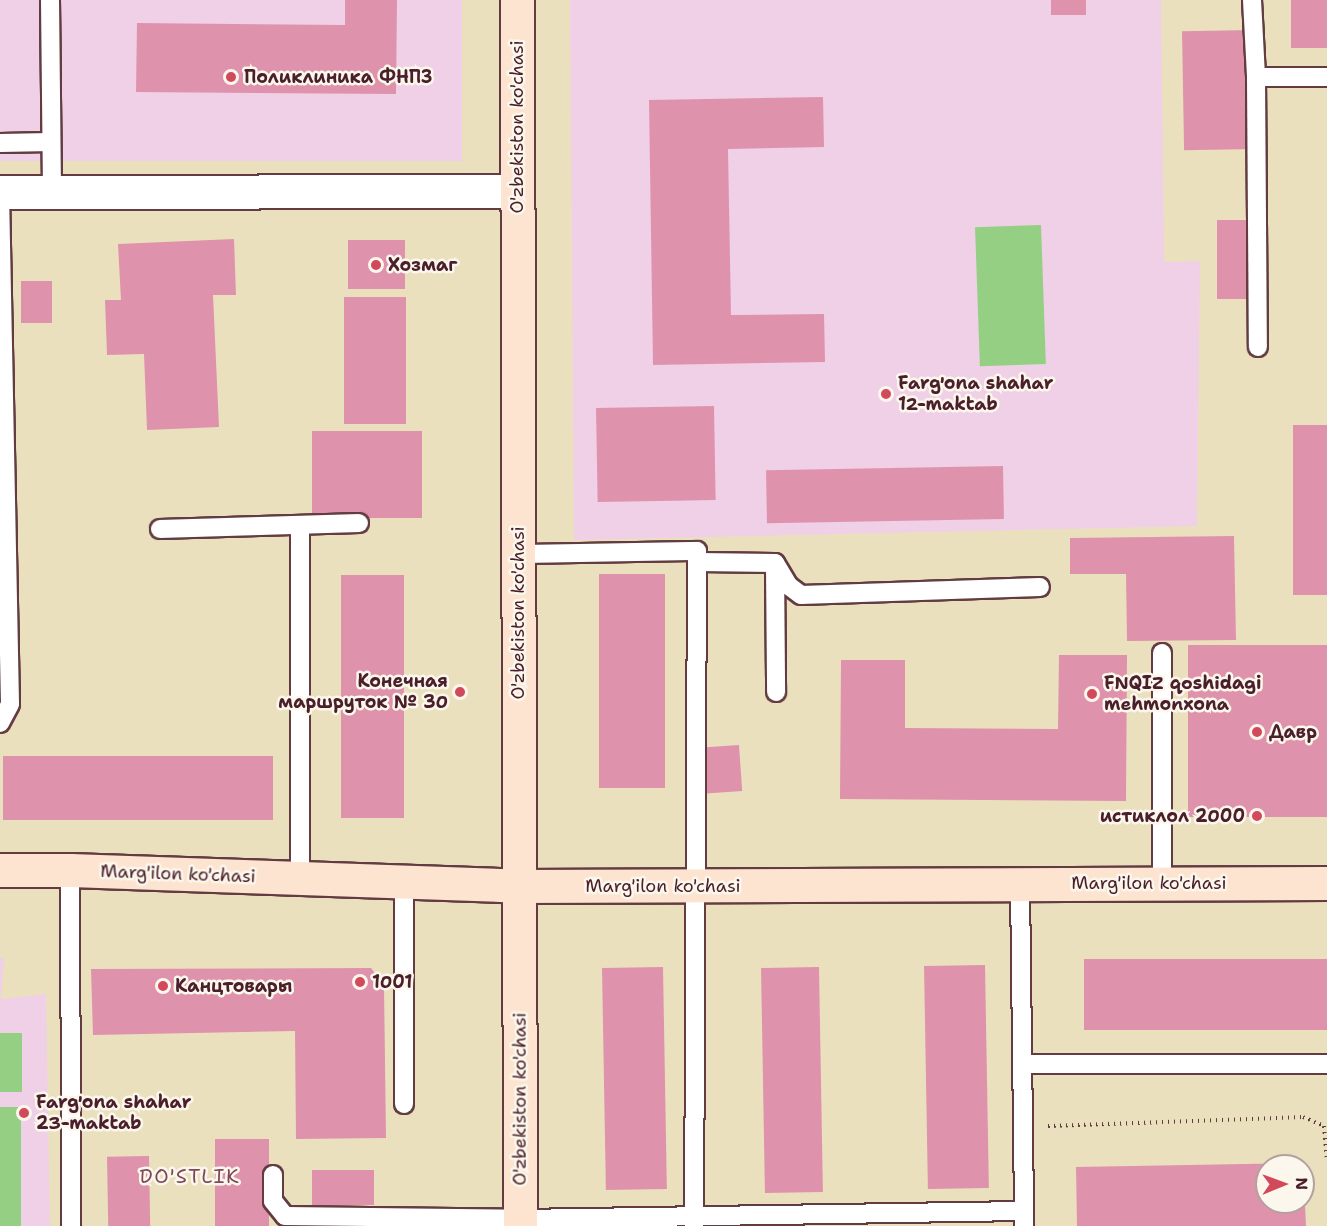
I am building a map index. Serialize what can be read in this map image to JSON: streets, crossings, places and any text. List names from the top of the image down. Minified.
{"streets":{"street":["O'zbekiston ko'chasi","Marg'ilon ko'chasi"]},"crossings":[["O'zbekiston ko'chasi","Marg'ilon ko'chasi"]],"districts":["DO'STLIK"],"places":["Поликлиника ФНПЗ","Хозмаг","Farg'ona shahar 12-maktab","Конечная маршруток № 30","FNQIZ qoshidagi mehmonxona","Давр","истиклол 2000","1001","Канцтовары","Farg'ona shahar 23-maktab"],"north":"right"}
